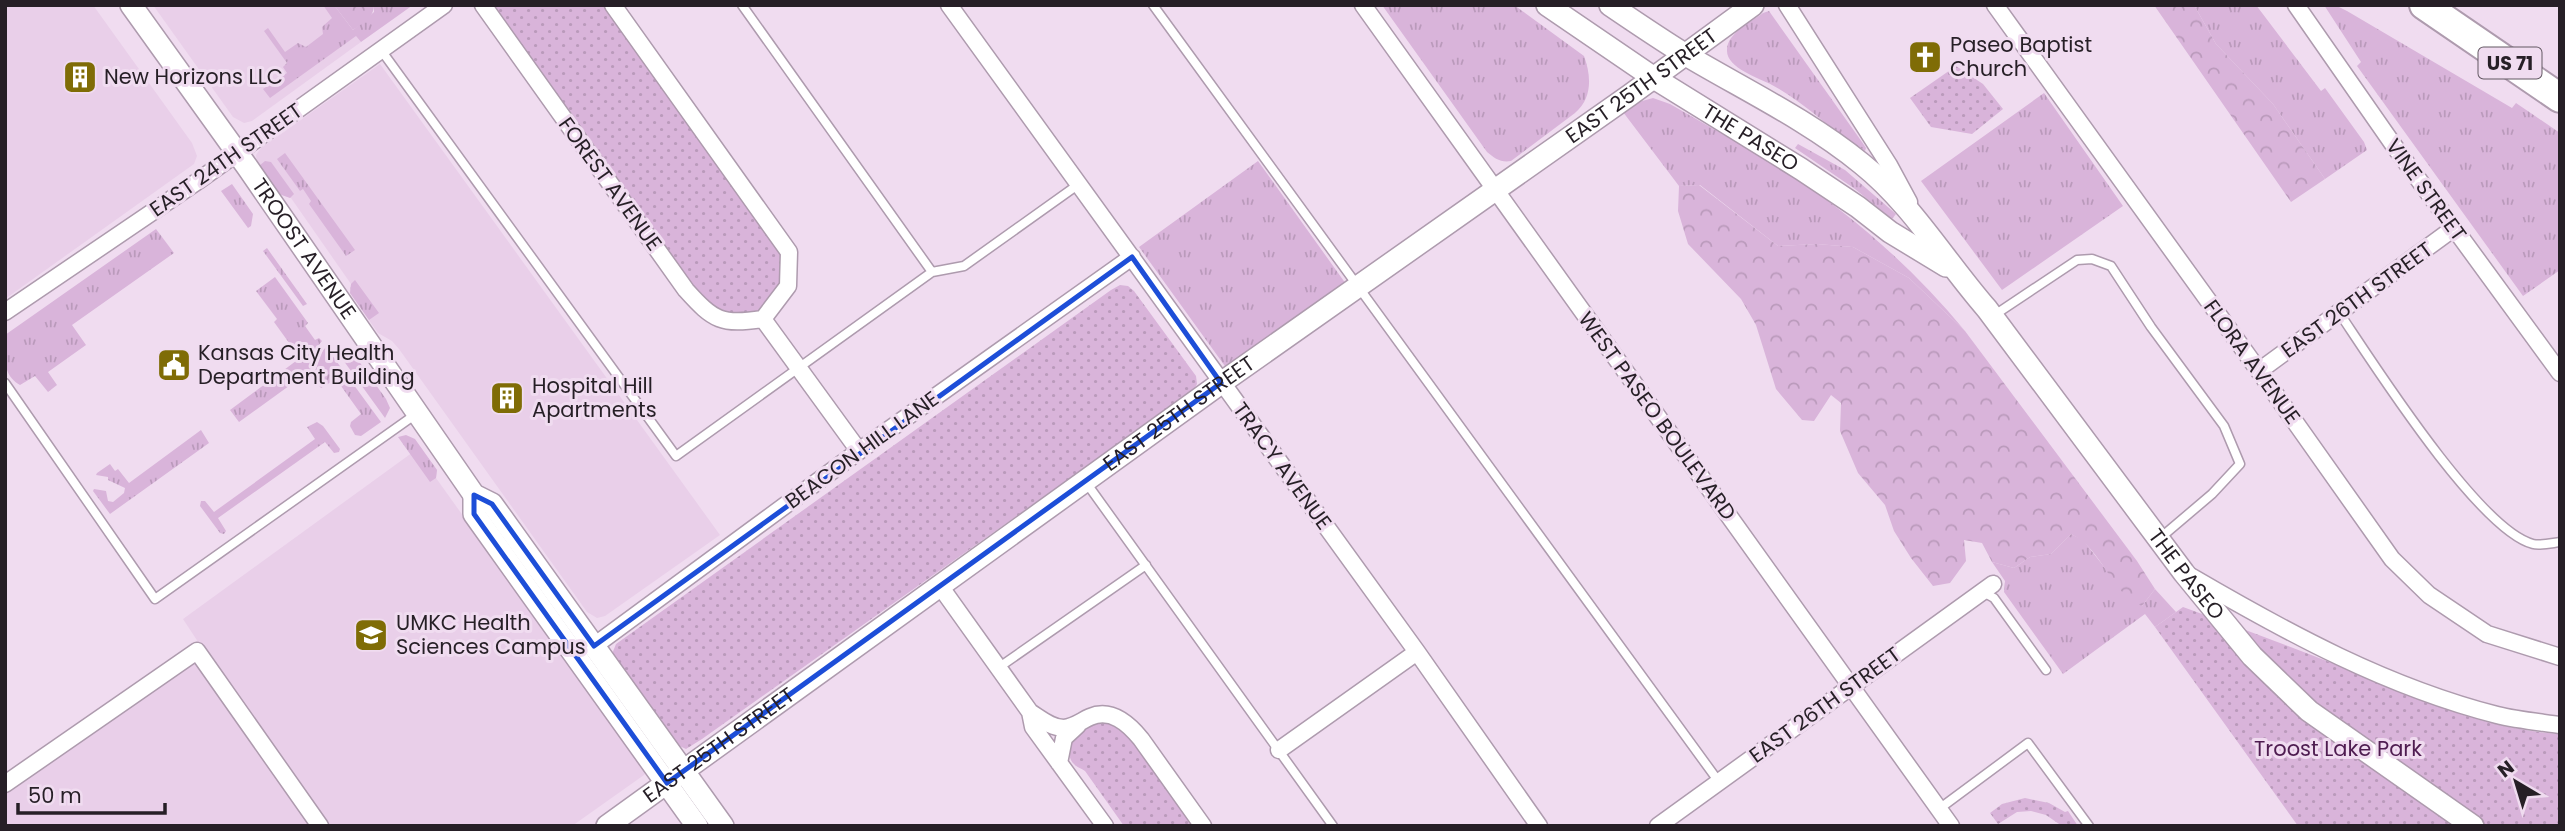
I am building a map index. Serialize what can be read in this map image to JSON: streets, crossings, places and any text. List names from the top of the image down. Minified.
{"streets":{"highway":["US 71"],"main road":["EAST 25TH STREET","THE PASEO","TROOST AVENUE"],"street":["EAST 24TH STREET","FOREST AVENUE","VINE STREET","EAST 26TH STREET","FLORA AVENUE","WEST PASEO BOULEVARD","BEACON HILL LANE","TRACY AVENUE"]},"crossings":[["EAST 25TH STREET","THE PASEO"],["EAST 25TH STREET","TROOST AVENUE"],["EAST 25TH STREET","WEST PASEO BOULEVARD"],["EAST 25TH STREET","TRACY AVENUE"],["EAST 24TH STREET","TROOST AVENUE"],["VINE STREET","EAST 26TH STREET"],["TROOST AVENUE","BEACON HILL LANE"],["EAST 26TH STREET","FLORA AVENUE"],["EAST 26TH STREET","WEST PASEO BOULEVARD"],["BEACON HILL LANE","TRACY AVENUE"]],"parks":["Troost Lake Park"],"places":{"church":["Paseo Baptist Church"],"building":["New Horizons LLC","Hospital Hill Apartments"],"public building":["Kansas City Health Department Building"],"school or university":["UMKC Health Sciences Campus"]},"scale_bar":"50 m","north":"top left"}
